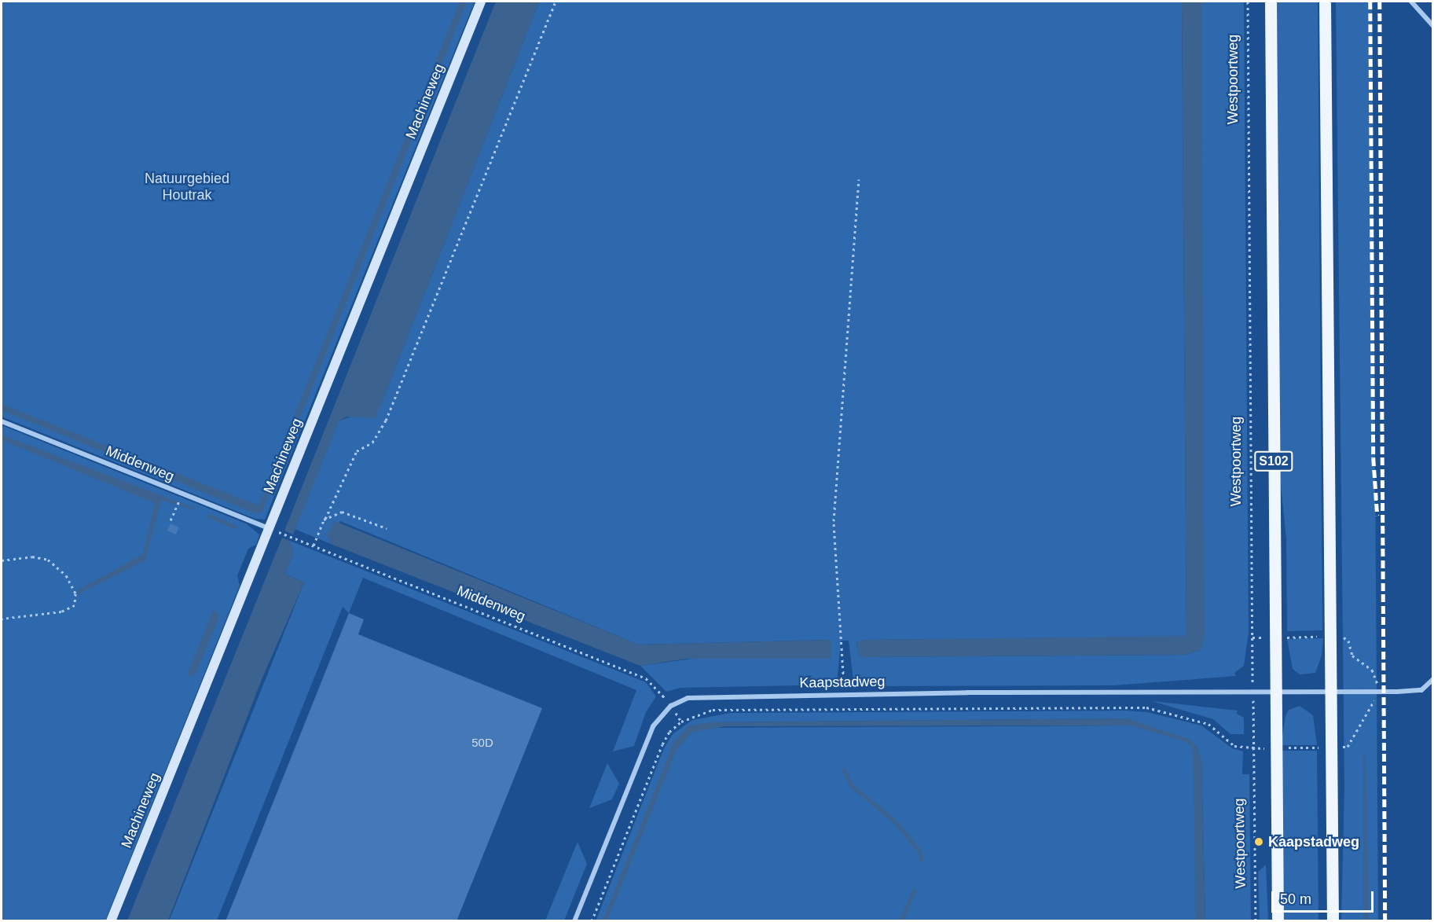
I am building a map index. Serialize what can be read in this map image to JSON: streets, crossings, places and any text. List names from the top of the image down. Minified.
{"streets":{"main road":["S102"],"street":["Machineweg","Middenweg","Kaapstadweg"],"path":["Westpoortweg"]},"crossings":[["Westpoortweg","Kaapstadweg"],["Machineweg","Middenweg"],["S102","Kaapstadweg"],["Middenweg","Kaapstadweg"]],"parks":["Natuurgebied Houtrak"],"places":["Kaapstadweg"],"house_numbers":["50D"],"scale_bar":"50 m"}
